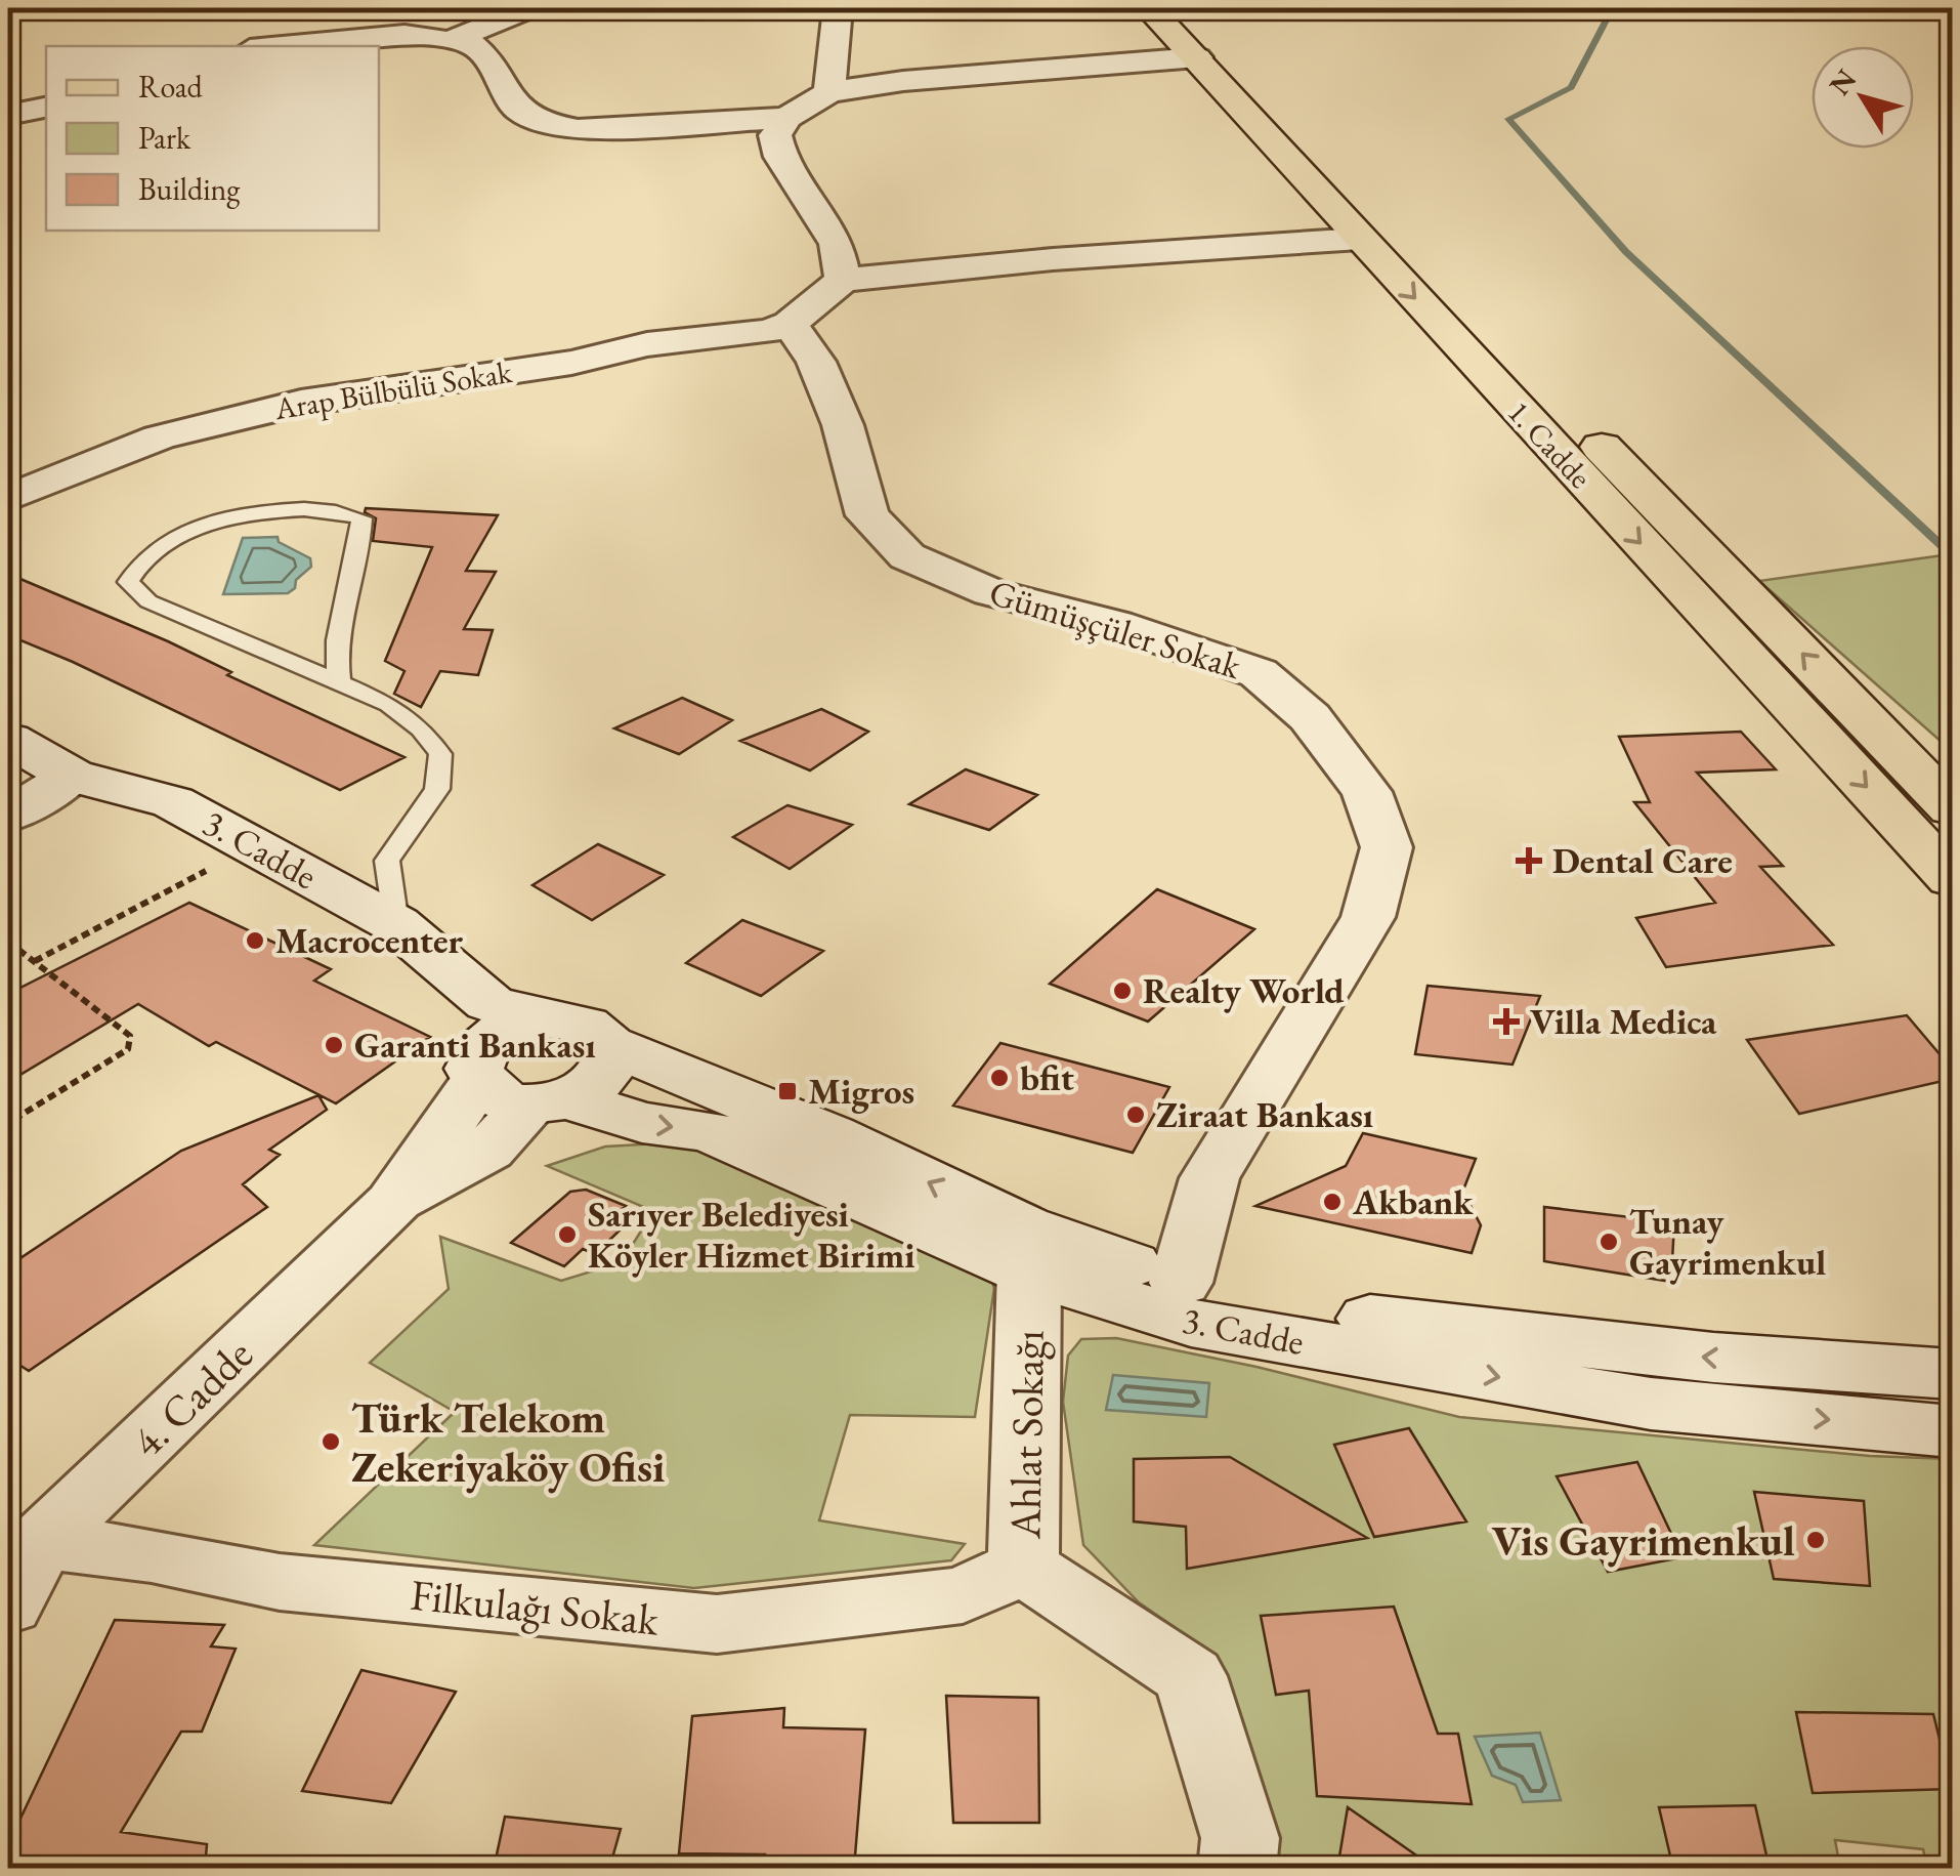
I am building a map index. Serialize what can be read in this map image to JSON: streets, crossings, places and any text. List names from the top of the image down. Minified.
{"streets":{"main road":["1. Cadde","3. Cadde"],"street":["Arap Bülbülü Sokak","Gümüşçüler Sokak","4. Cadde","Ahlat Sokağı","Filkulağı Sokak"]},"crossings":[["Arap Bülbülü Sokak","Gümüşçüler Sokak"],["Gümüşçüler Sokak","3. Cadde"],["3. Cadde","Ahlat Sokağı"],["4. Cadde","Filkulağı Sokak"],["Ahlat Sokağı","Filkulağı Sokak"]],"places":{"health":["Dental Care","Villa Medica"],"other":["Macrocenter","Realty World","Garanti Bankası","bfit","Ziraat Bankası","Akbank","Sarıyer Belediyesi Köyler Hizmet Birimi","Tunay Gayrimenkul","Türk Telekom Zekeriyaköy Ofisi","Vis Gayrimenkul"],"transit":["Migros"]},"legend":["Road","Park","Building"],"north":"top left"}
